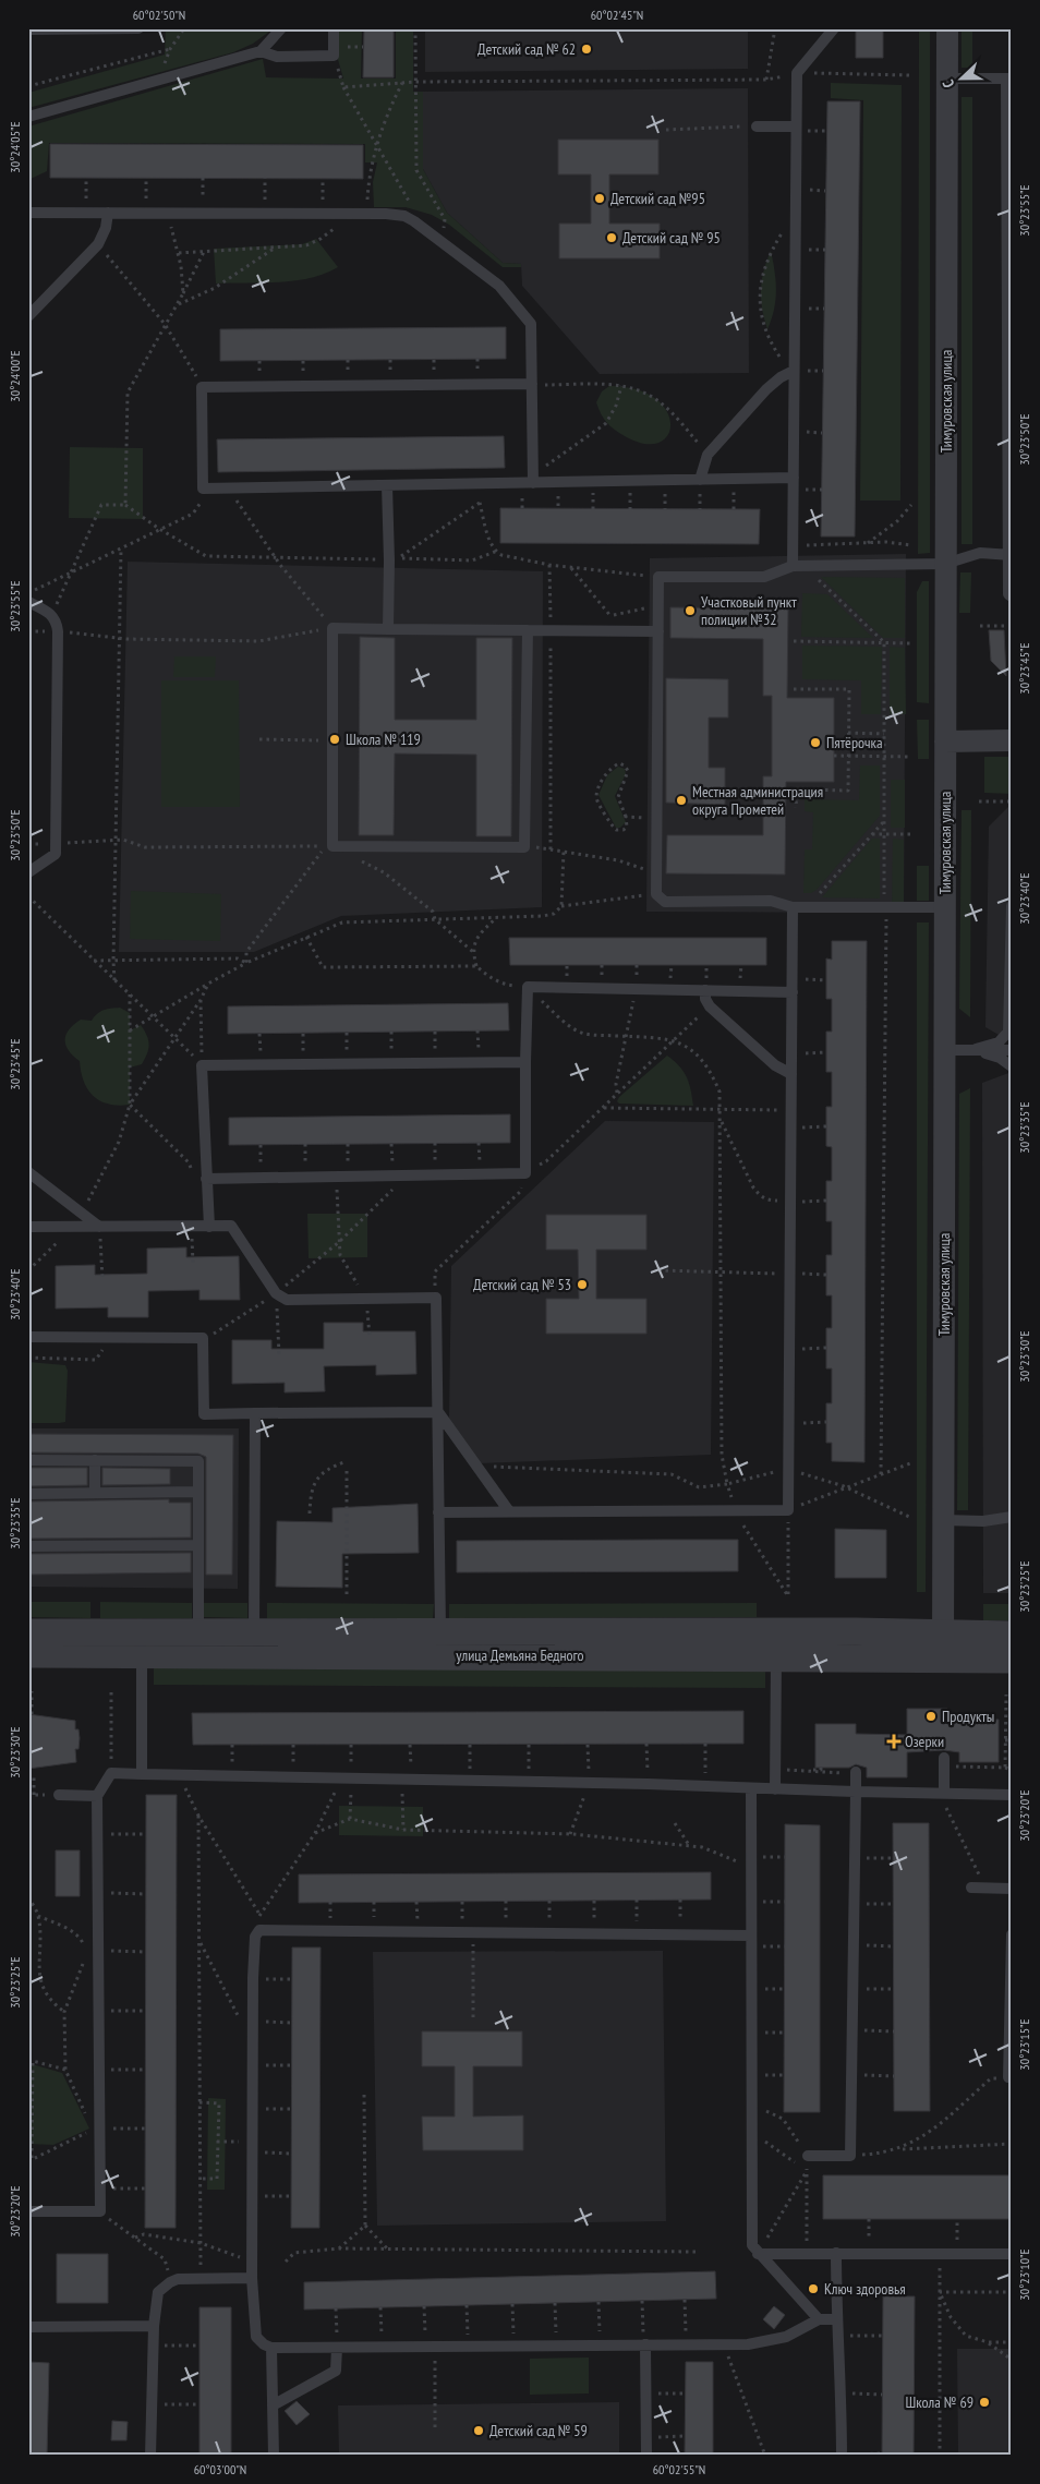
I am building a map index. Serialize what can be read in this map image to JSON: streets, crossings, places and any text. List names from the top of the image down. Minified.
{"streets":{"street":["Тимуровская улица","улица Демьяна Бедного"]},"crossings":[["Тимуровская улица","улица Демьяна Бедного"]],"places":{"other":["Детский сад № 62","Детский сад №95","Детский сад № 95","Участковый пункт полиции №32","Школа № 119","Пятёрочка","Местная администрация округа Прометей","Детский сад № 53","Продукты","Ключ здоровья","Школа № 69","Детский сад № 59"],"health":["Озерки"]},"north":"left","coordinates":["60°02'50\"N","60°02'45\"N","30°24'05\"E","30°23'55\"E","30°24'00\"E","30°23'50\"E","30°23'45\"E","30°23'40\"E","30°23'35\"E","30°23'30\"E","30°23'25\"E","30°23'20\"E","30°23'15\"E","30°23'10\"E","60°03'00\"N","60°02'55\"N"]}
